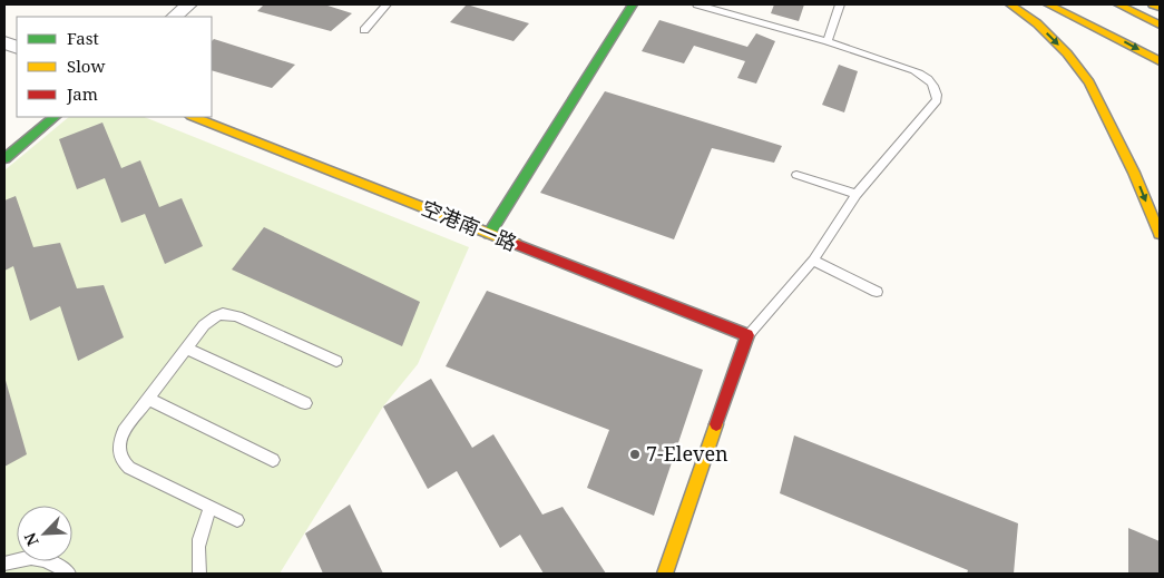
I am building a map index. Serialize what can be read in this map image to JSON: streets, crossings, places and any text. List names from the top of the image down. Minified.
{"streets":{"main road":["空港南一路"]},"places":["7-Eleven"],"legend":["Fast","Slow","Jam"],"north":"bottom left"}
